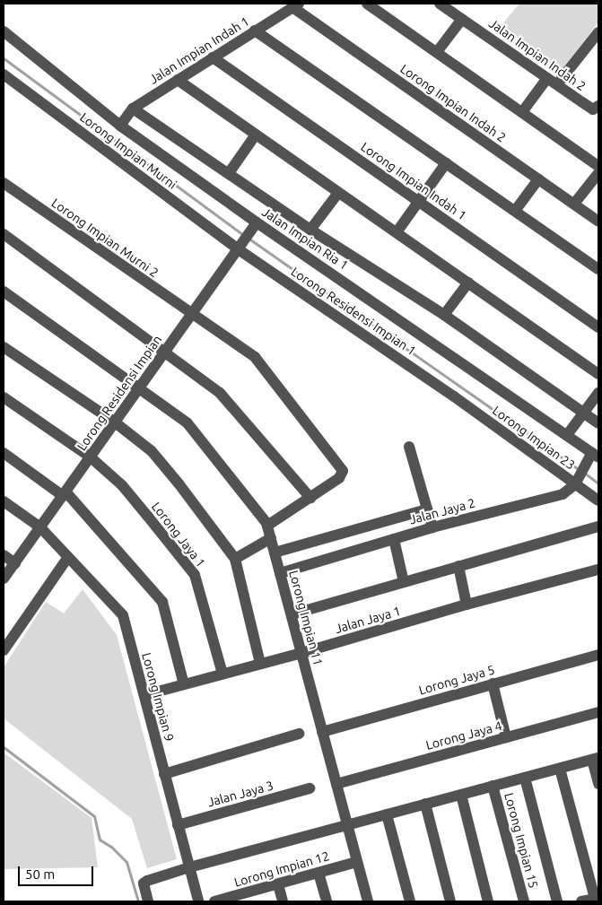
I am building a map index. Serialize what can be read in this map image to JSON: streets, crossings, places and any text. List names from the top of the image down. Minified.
{"streets":{"street":["Jalan Impian Indah 1","Jalan Impian Indah 2","Lorong Impian Indah 2","Lorong Impian Murni","Lorong Impian Indah 1","Lorong Impian Murni 2","Jalan Impian Ria 1","Lorong Residensi Impian 1","Lorong Residensi Impian","Lorong Impian 23","Jalan Jaya 2","Lorong Jaya 1","Lorong Impian 11","Jalan Jaya 1","Lorong Jaya 5","Lorong Impian 9","Lorong Jaya 4","Jalan Jaya 3","Lorong Impian 15","Lorong Impian 12"]},"crossings":[["Jalan Impian Indah 1","Lorong Impian Indah 2"],["Jalan Impian Indah 1","Lorong Impian Indah 1"],["Jalan Impian Indah 1","Jalan Impian Ria 1"],["Lorong Impian Murni","Lorong Residensi Impian 1"],["Lorong Impian Murni","Lorong Residensi Impian"],["Lorong Impian Murni 2","Lorong Residensi Impian"],["Jalan Impian Ria 1","Lorong Residensi Impian"],["Jalan Impian Ria 1","Jalan Jaya 2"],["Lorong Residensi Impian 1","Lorong Residensi Impian"],["Lorong Residensi Impian 1","Lorong Impian 23"],["Lorong Residensi Impian","Lorong Jaya 1"],["Lorong Residensi Impian","Lorong Impian 11"],["Lorong Residensi Impian","Lorong Impian 9"],["Lorong Impian 23","Jalan Jaya 2"],["Jalan Jaya 2","Lorong Impian 11"],["Lorong Jaya 1","Jalan Jaya 1"],["Lorong Impian 11","Jalan Jaya 1"],["Lorong Impian 11","Lorong Jaya 5"],["Lorong Impian 11","Lorong Jaya 4"],["Lorong Impian 11","Lorong Impian 12"],["Jalan Jaya 1","Lorong Impian 9"],["Lorong Impian 9","Jalan Jaya 3"]],"scale_bar":"50 m"}
